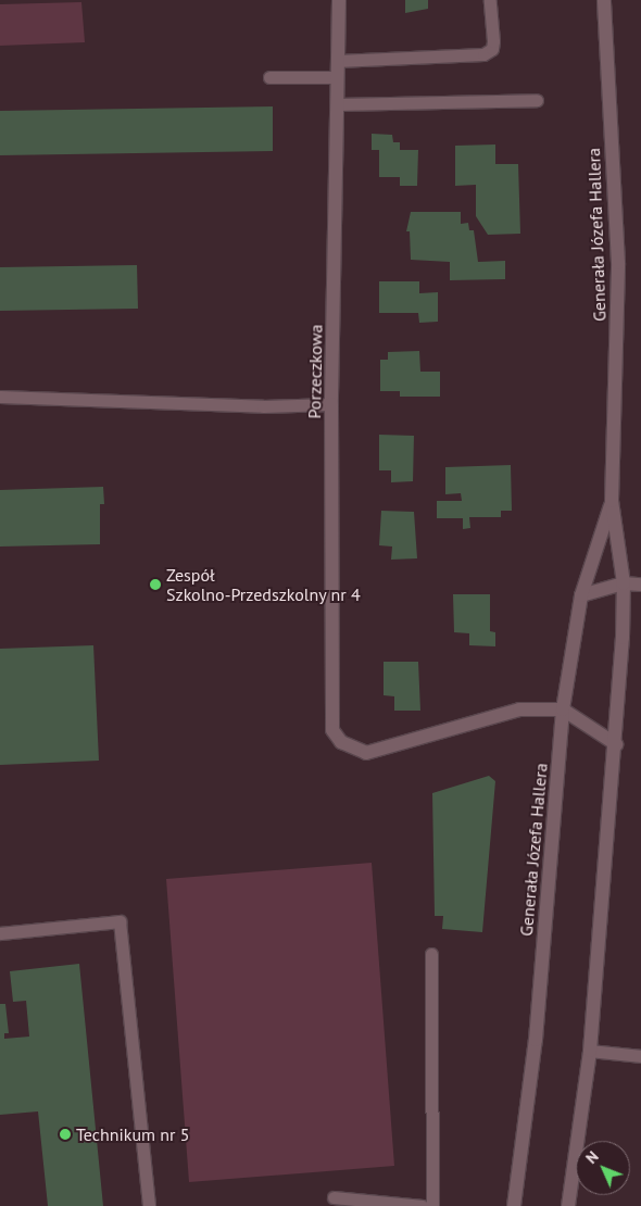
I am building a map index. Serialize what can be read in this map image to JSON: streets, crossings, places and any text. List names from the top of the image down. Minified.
{"streets":{"main road":["Generała Józefa Hallera","Porzeczkowa"]},"crossings":[["Generała Józefa Hallera","Porzeczkowa"]],"places":["Zespół Szkolno-Przedszkolny nr 4","Technikum nr 5"],"north":"top left"}
